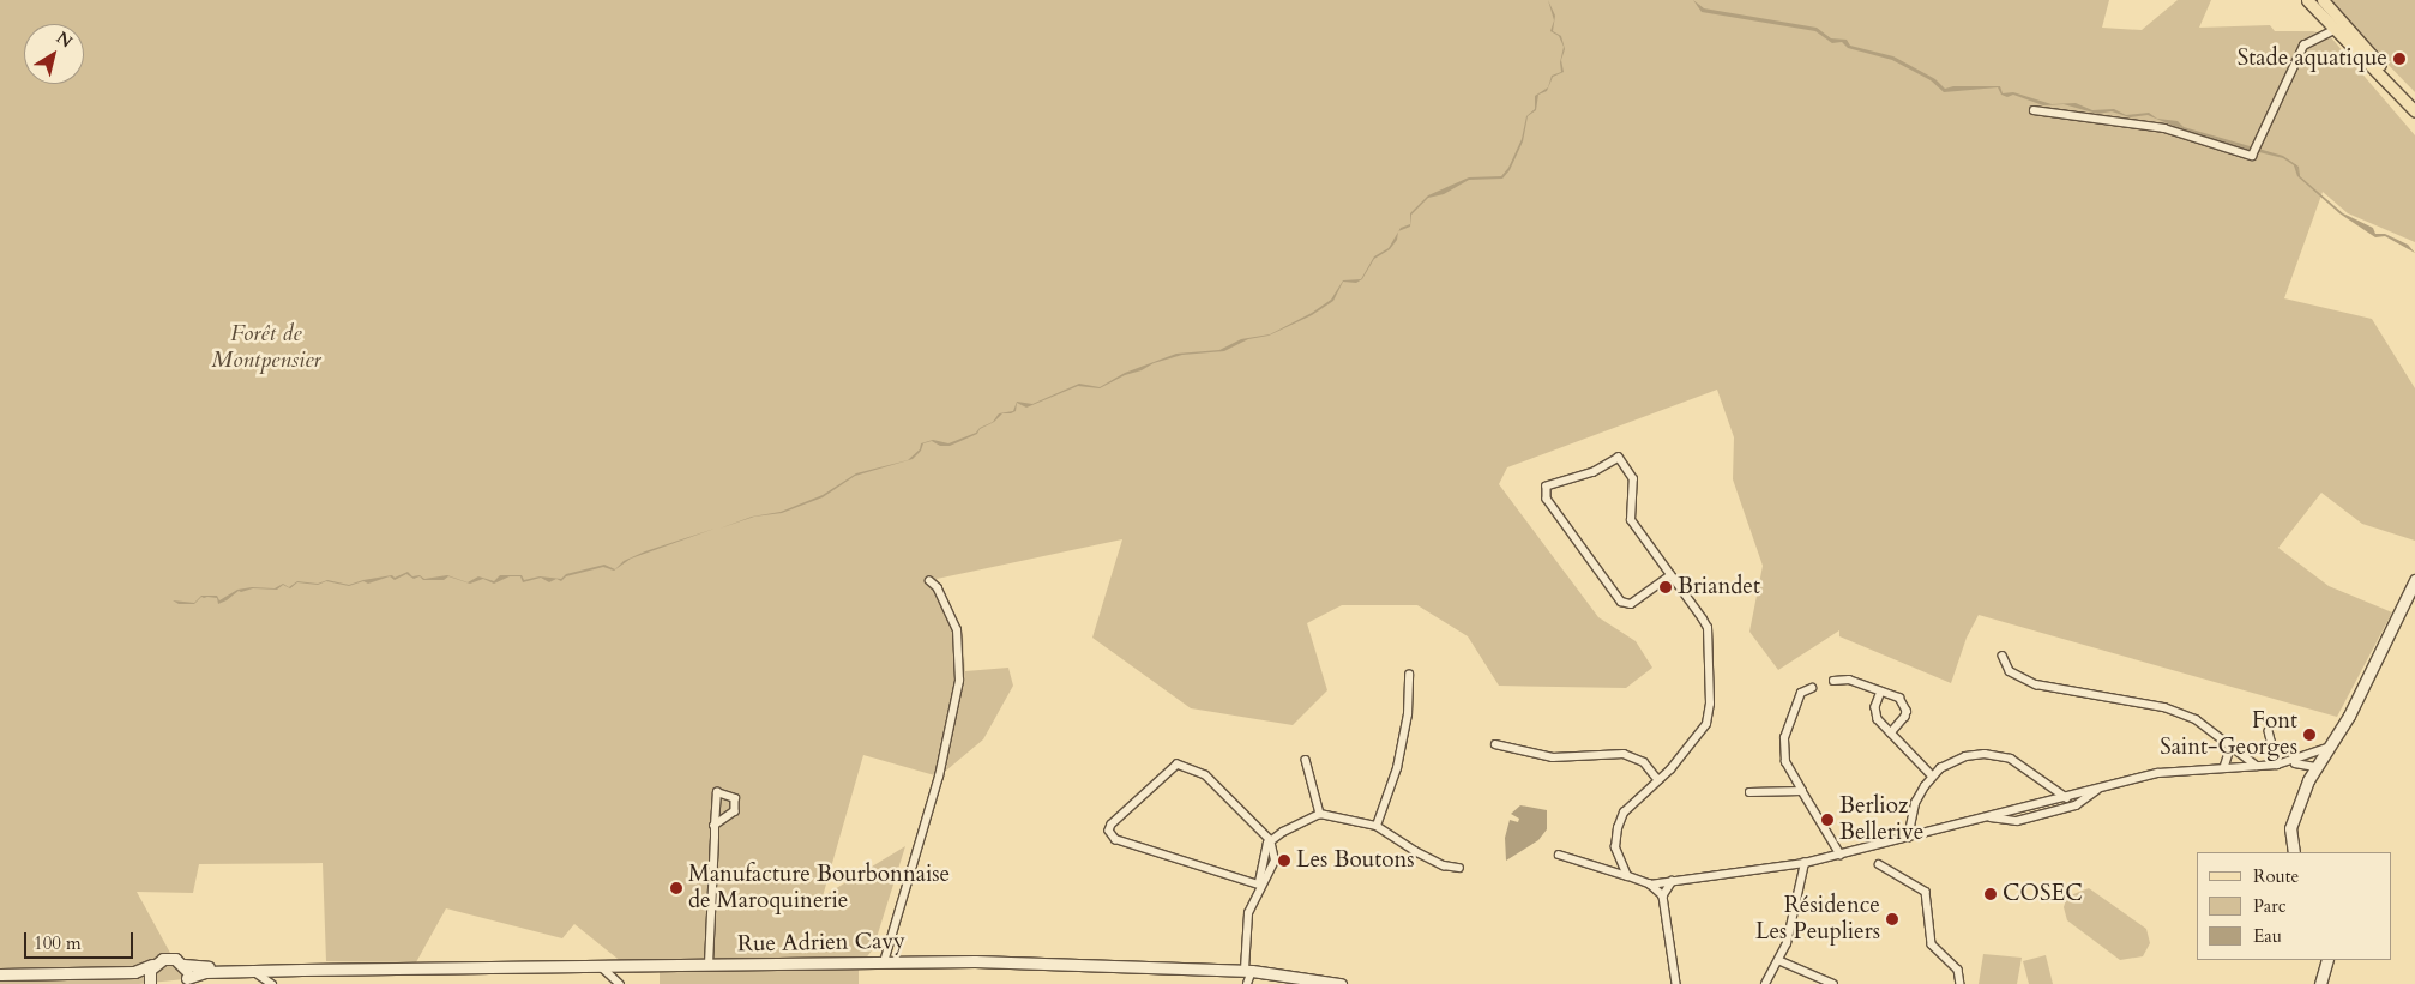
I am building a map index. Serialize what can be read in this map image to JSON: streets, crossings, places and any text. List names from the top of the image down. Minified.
{"streets":{"main road":["Rue Adrien Cavy"]},"parks":["Forêt de Montpensier"],"places":["Stade aquatique","Briandet","Font Saint-Georges","Berlioz Bellerive","Les Boutons","Manufacture Bourbonnaise de Maroquinerie","COSEC","Résidence Les Peupliers"],"legend":["Route","Parc","Eau"],"scale_bar":"100 m","north":"top right"}
